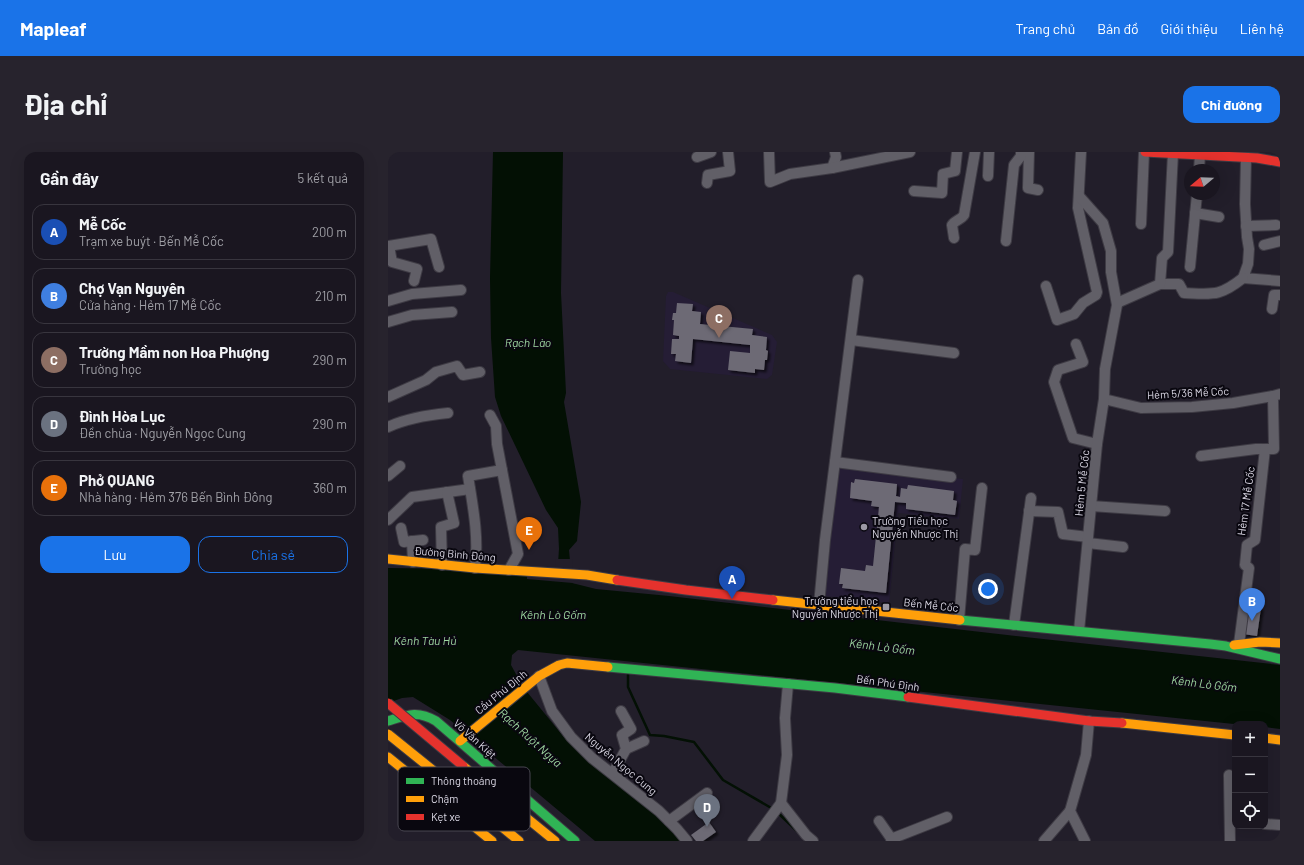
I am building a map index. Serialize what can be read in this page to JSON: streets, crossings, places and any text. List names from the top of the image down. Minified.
{"streets":{"main road":["Đường Bình Đông","Bến Mễ Cốc","Bến Phú Định","Cầu Phú Định","Võ Văn Kiệt"],"street":["Hẻm 5/36 Mễ Cốc","Hẻm 5 Mễ Cốc","Hẻm 17 Mễ Cốc","Nguyễn Ngọc Cung"]},"crossings":[["Hẻm 5/36 Mễ Cốc","Hẻm 5 Mễ Cốc"],["Hẻm 5 Mễ Cốc","Bến Mễ Cốc"],["Hẻm 17 Mễ Cốc","Bến Mễ Cốc"],["Đường Bình Đông","Bến Mễ Cốc"],["Bến Phú Định","Cầu Phú Định"],["Bến Phú Định","Nguyễn Ngọc Cung"],["Cầu Phú Định","Võ Văn Kiệt"],["Cầu Phú Định","Nguyễn Ngọc Cung"]],"water":["Rạch Lào","Kênh Lò Gốm","Kênh Tàu Hủ","Rạch Ruột Ngựa"],"places":{"other":["Trường Tiểu học Nguyễn Nhược Thị"],"transit":["Trường tiểu học Nguyễn Nhược Thị"]},"legend":["Thông thoáng","Chậm","Kẹt xe"],"north":"left","page":{"header":"Mapleaf","nav":["Trang chủ","Bản đồ","Giới thiệu","Liên hệ"],"buttons":["Chỉ đường",["Lưu","Chia sẻ"]],"title":"Địa chỉ","heading":["Gần đây","5 kết quả"],"list":[{"mark":"A","name":"Mễ Cốc","note":"Trạm xe buýt · Bến Mễ Cốc","value":"200 m"},{"mark":"B","name":"Chợ Vạn Nguyên","note":"Cửa hàng · Hẻm 17 Mễ Cốc","value":"210 m"},{"mark":"C","name":"Trường Mầm non Hoa Phượng","note":"Trường học","value":"290 m"},{"mark":"D","name":"Đình Hòa Lục","note":"Đền chùa · Nguyễn Ngọc Cung","value":"290 m"},{"mark":"E","name":"Phở QUANG","note":"Nhà hàng · Hẻm 376 Bến Bình Đông","value":"360 m"}],"pins":["C","E","A","B","D"],"map_buttons":["+","−"]}}
